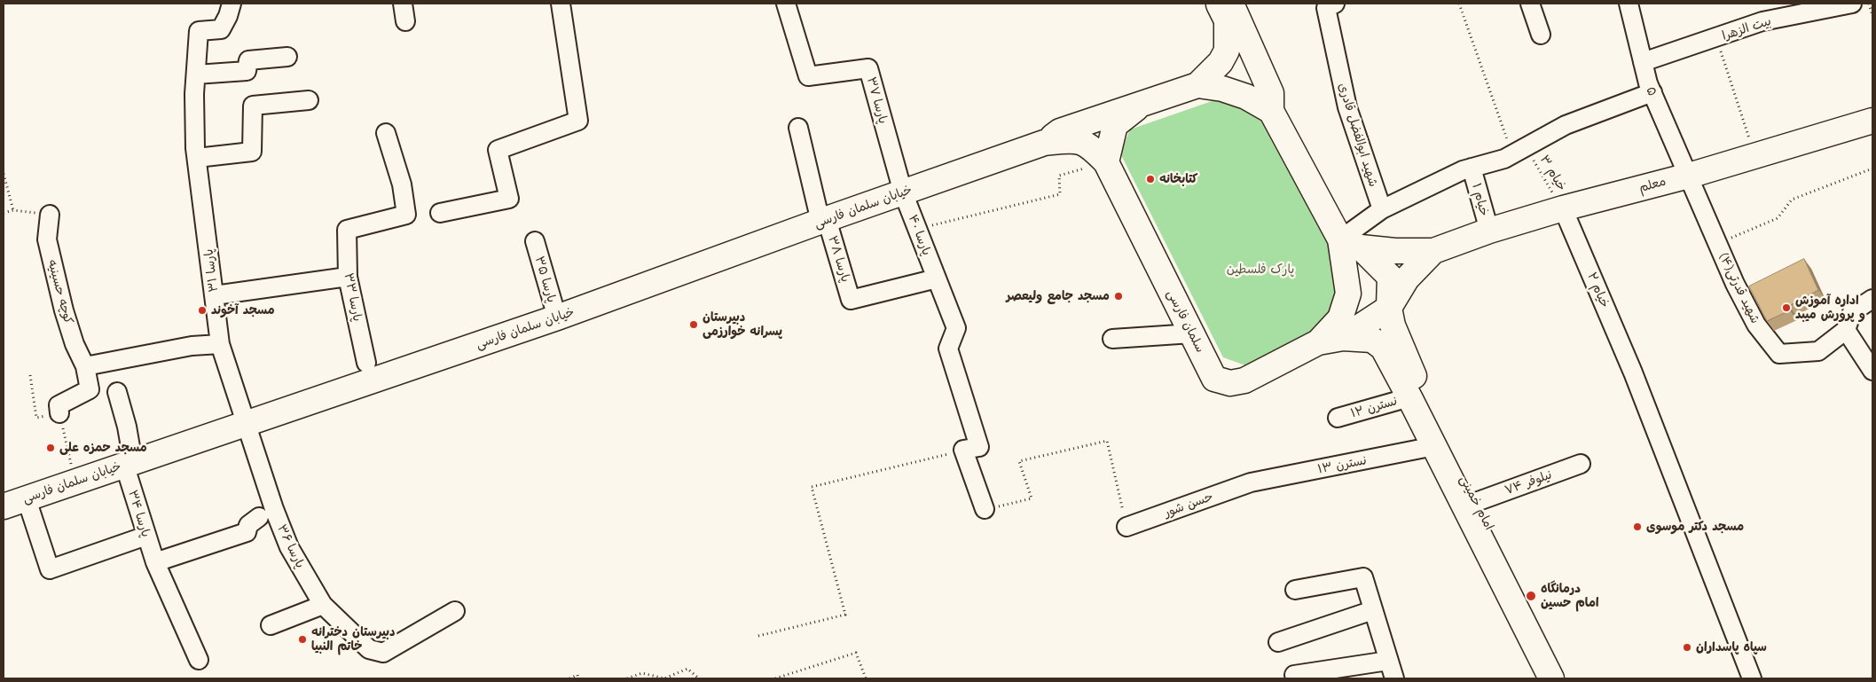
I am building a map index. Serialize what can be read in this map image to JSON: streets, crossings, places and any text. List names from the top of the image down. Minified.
{"streets":{"main road":["معلم","خیابان سلمان فارسی","سلمان فارسی","امام خمینی"],"street":["بیت الزهرا","۵","پارسا ۳۷","شهید ابوالفضل قادری","خیام ۱","پارسا ۴۰","پارسا ۳۸","پارسا ۳۱","پارسا ۳۵","شهید قدرتی(۴)","خیام ۲","کوچه حسینیه","پارسا ۳۳","نسترن ۱۲","نسترن ۱۳","نیلوفر ۷۴","حسن شور","پارسا ۳۴","پارسا ۳۶"],"path":["خیام ۳"]},"crossings":[["بیت الزهرا","۵"],["۵","معلم"],["۵","شهید قدرتی(۴)"],["پارسا ۳۷","خیابان سلمان فارسی"],["پارسا ۳۷","پارسا ۴۰"],["خیام ۳","معلم"],["خیام ۳","خیام ۲"],["معلم","خیام ۱"],["معلم","شهید قدرتی(۴)"],["معلم","خیام ۲"],["خیابان سلمان فارسی","پارسا ۴۰"],["خیابان سلمان فارسی","پارسا ۳۸"],["خیابان سلمان فارسی","پارسا ۳۱"],["خیابان سلمان فارسی","پارسا ۳۵"],["خیابان سلمان فارسی","سلمان فارسی"],["خیابان سلمان فارسی","پارسا ۳۴"],["خیابان سلمان فارسی","پارسا ۳۶"],["پارسا ۴۰","پارسا ۳۸"],["پارسا ۳۱","پارسا ۳۶"],["نسترن ۱۲","امام خمینی"],["نسترن ۱۳","امام خمینی"],["نسترن ۱۳","حسن شور"],["نیلوفر ۷۴","امام خمینی"]],"parks":["پارک فلسطین"],"places":["کتابخانه","مسجد جامع ولیعصر","اداره آموزش و پرورش میبد","مسجد آخوند","دبیرستان پسرانه خوارزمی","مسجد حمزه علی","مسجد دکتر موسوی","درمانگاه امام حسین","دبیرستان دخترانه خاتم النبیا","سپاه پاسداران"]}
